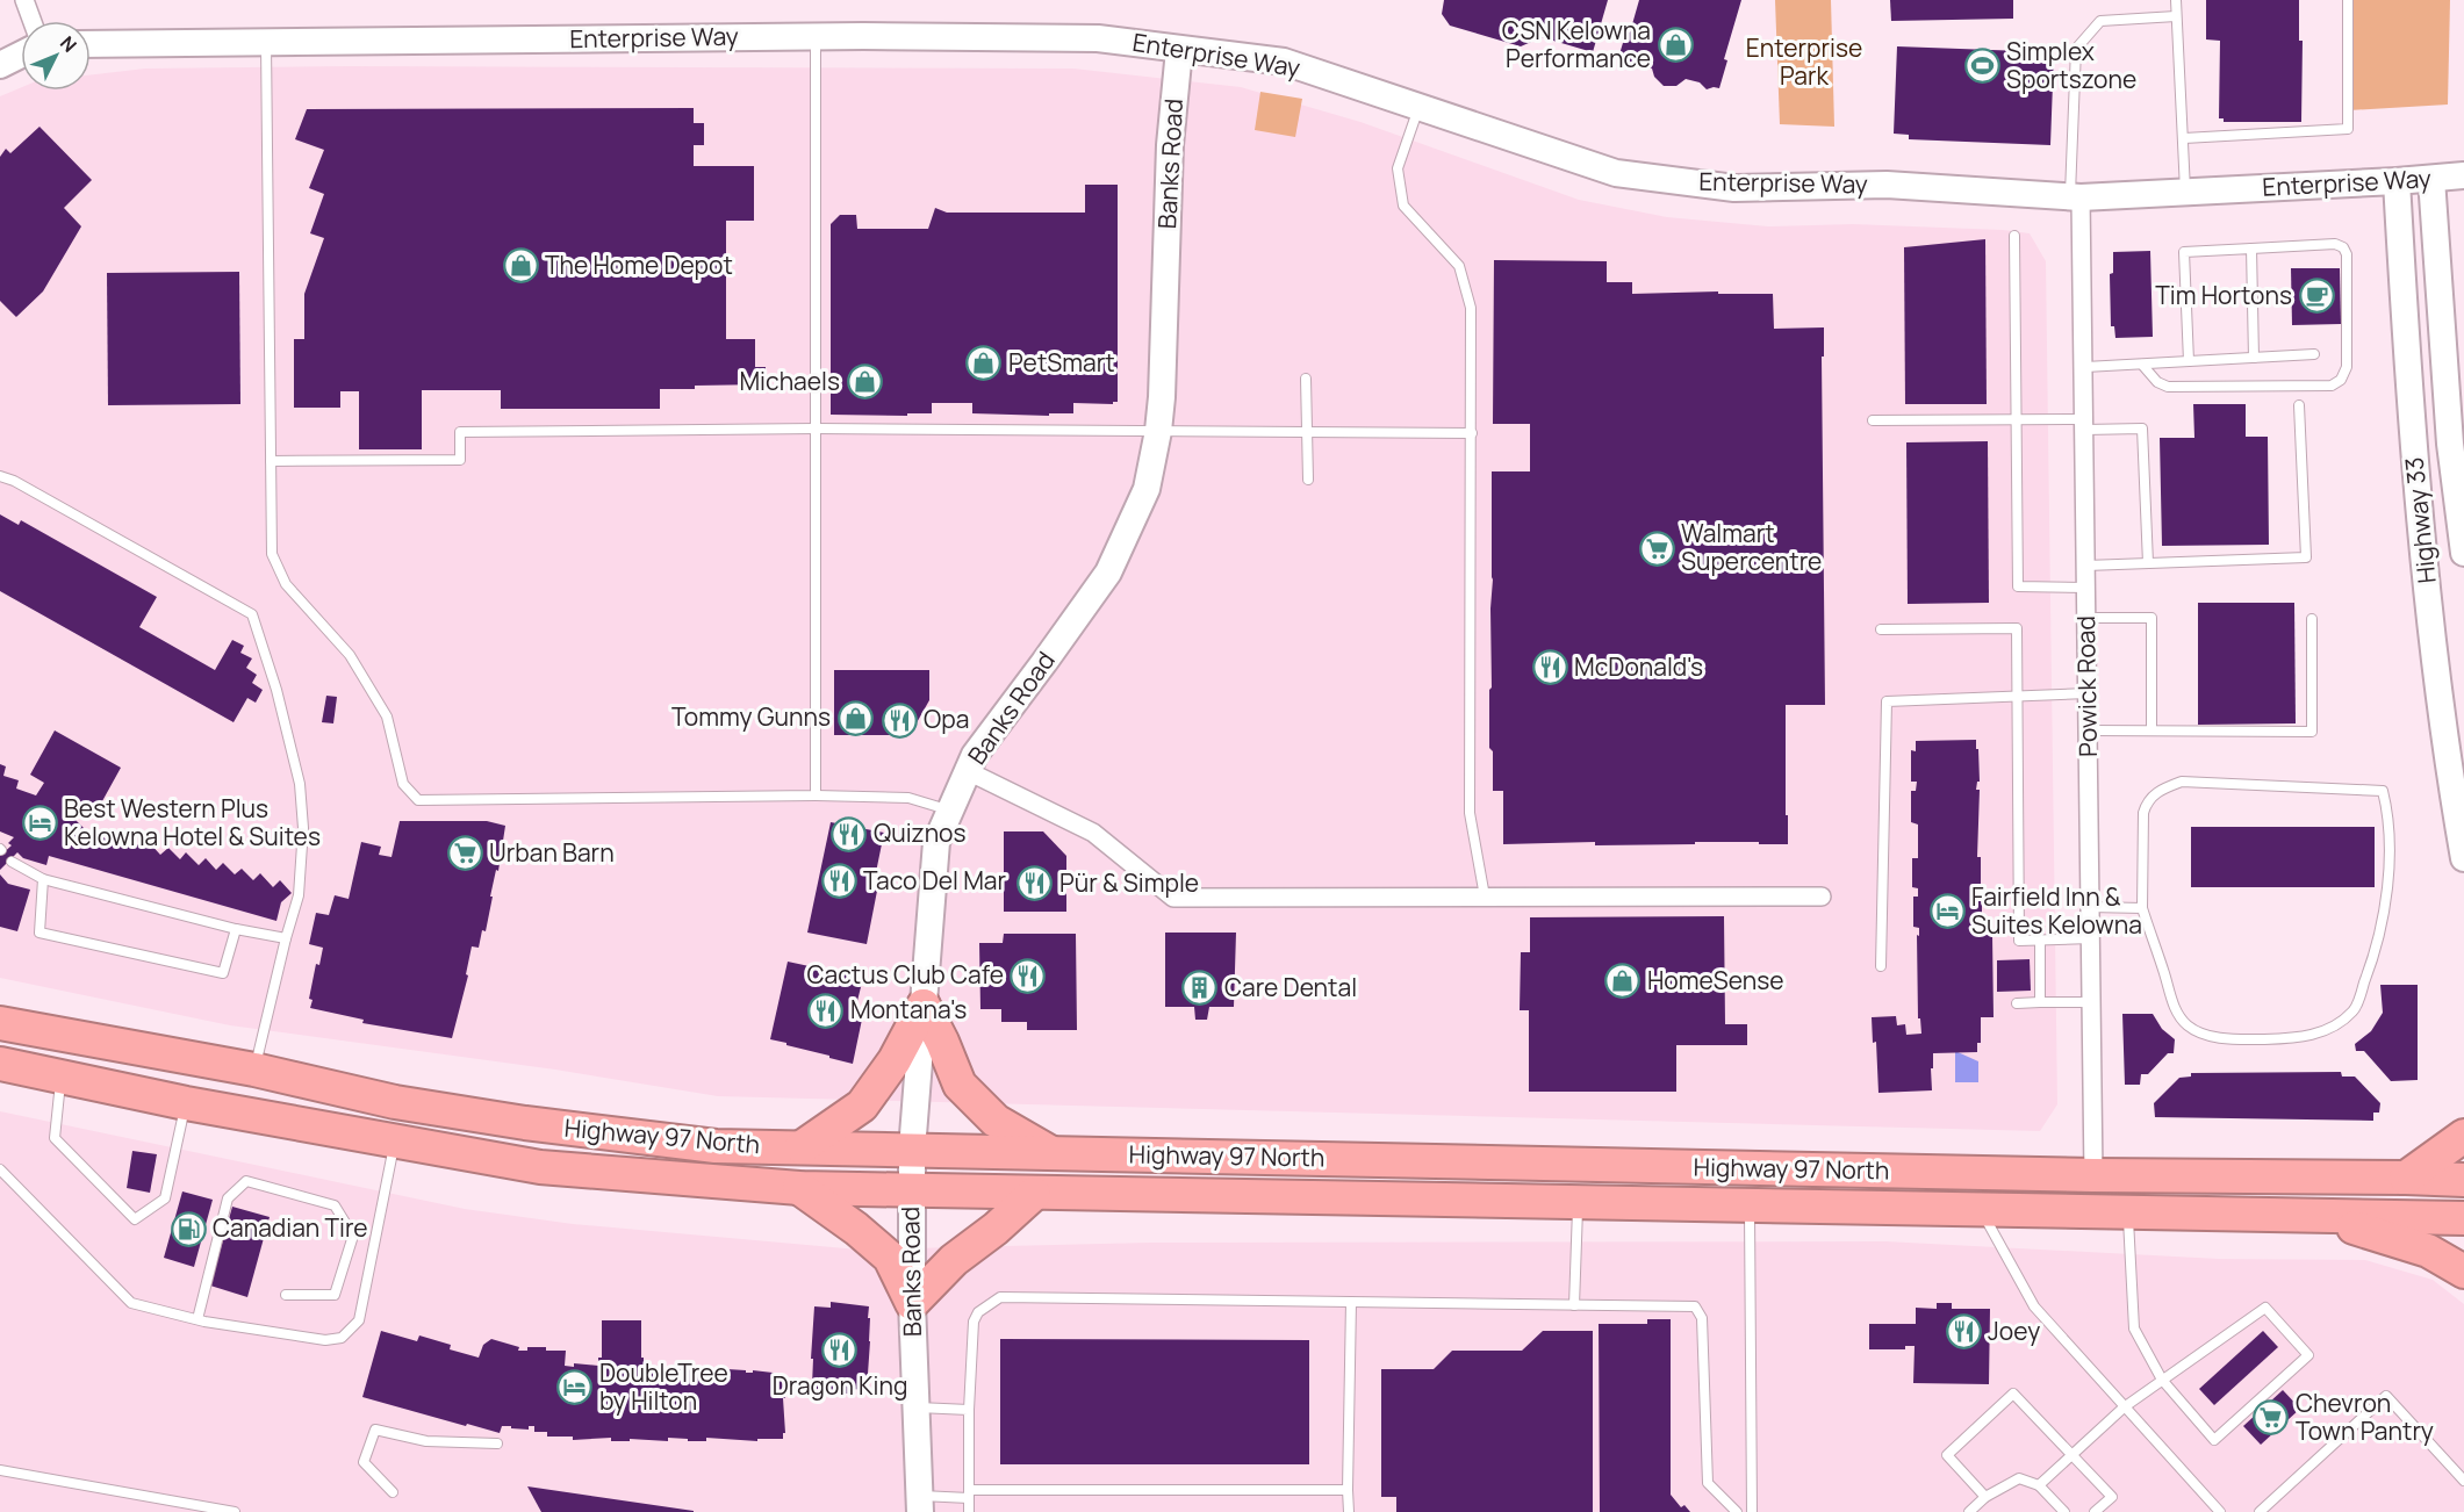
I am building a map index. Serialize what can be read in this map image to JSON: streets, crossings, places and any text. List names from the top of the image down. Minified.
{"streets":{"highway":["Highway 97 North"],"street":["Enterprise Way","Banks Road","Highway 33","Powick Road"]},"crossings":[["Enterprise Way","Banks Road"],["Enterprise Way","Highway 33"],["Enterprise Way","Powick Road"],["Banks Road","Highway 97 North"],["Powick Road","Highway 97 North"]],"parks":["Enterprise Park"],"places":{"shop":["CSN Kelowna Performance","The Home Depot","PetSmart","Michaels","Tommy Gunns","HomeSense"],"sports":["Simplex Sportszone"],"cafe":["Tim Hortons"],"supermarket":["Walmart Supercentre","Urban Barn","Chevron Town Pantry"],"restaurant":["McDonald's","Opa","Quiznos","Taco Del Mar","Pür & Simple","Cactus Club Cafe","Montana's","Joey","Dragon King"],"hotel":["Best Western Plus Kelowna Hotel & Suites","Fairfield Inn & Suites Kelowna","DoubleTree by Hilton"],"building":["Care Dental"],"fuel station":["Canadian Tire"]},"north":"top right"}
